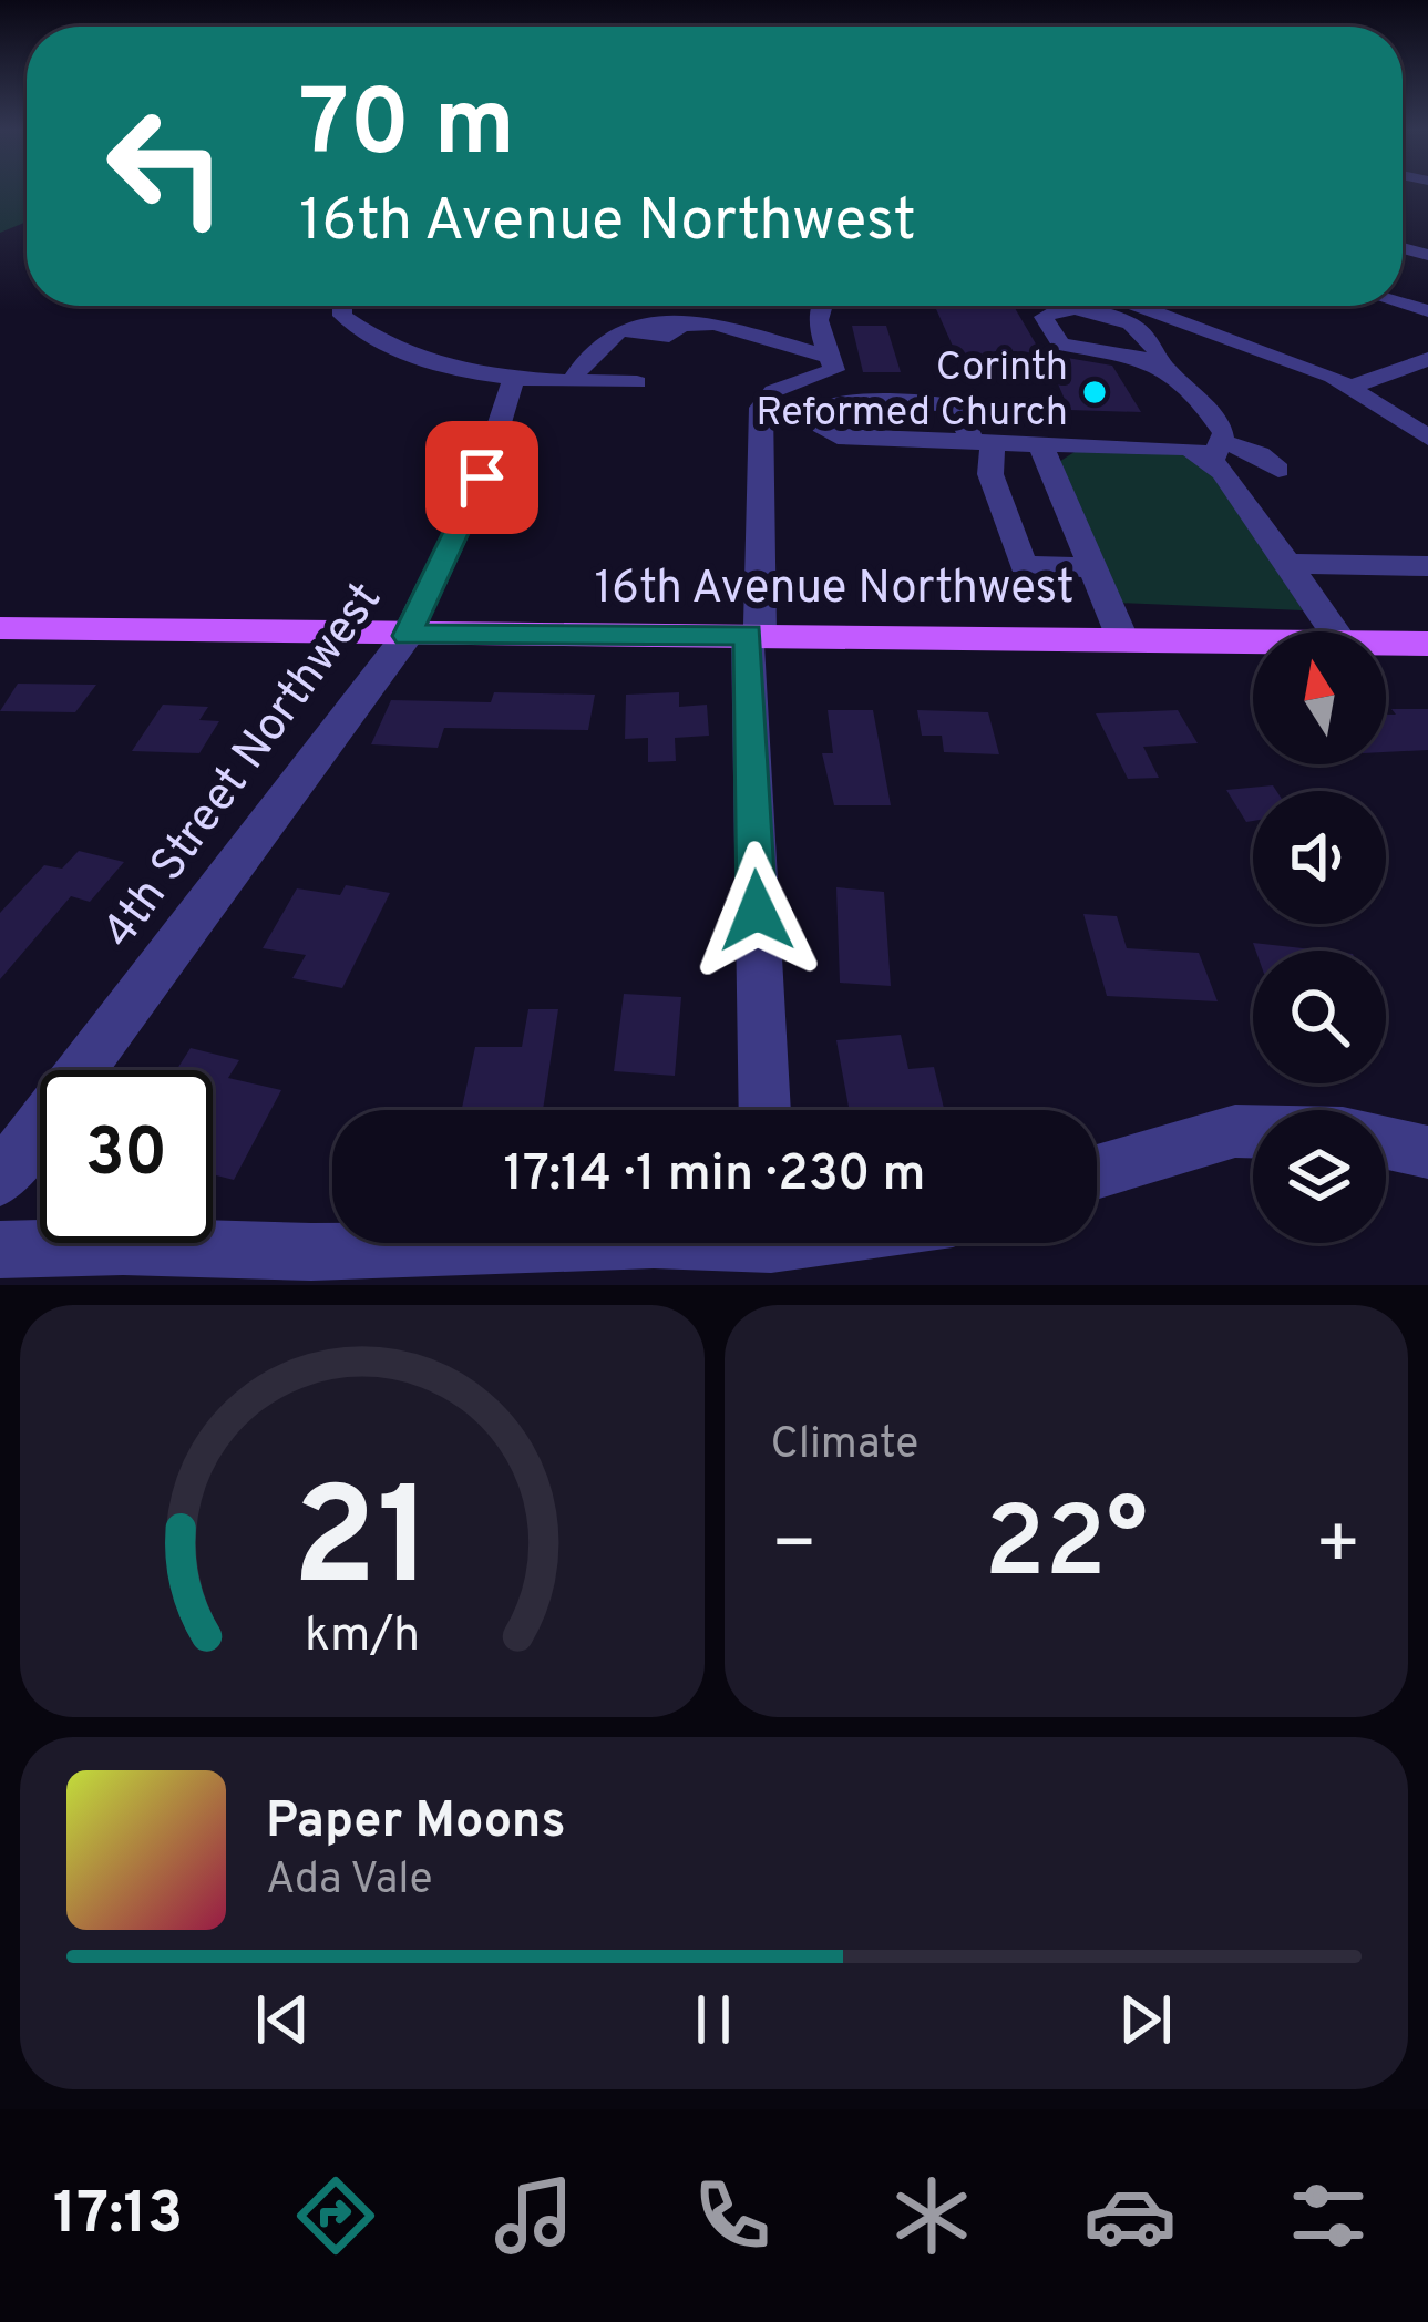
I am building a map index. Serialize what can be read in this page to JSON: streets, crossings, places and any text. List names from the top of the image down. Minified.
{"streets":{"main road":["16th Avenue Northwest"],"street":["4th Street Northwest"]},"crossings":[["16th Avenue Northwest","4th Street Northwest"]],"places":["Corinth Reformed Church"],"north":"top","page":{"turn":["70 m","16th Avenue Northwest"],"limit":"30","trip":"17:14 · 1 min · 230 m","tile":"Climate","heat":["−","22°","+"],"song":["Paper Moons","Ada Vale"],"tabs":"17:13","gauge":["21","km/h"]}}
